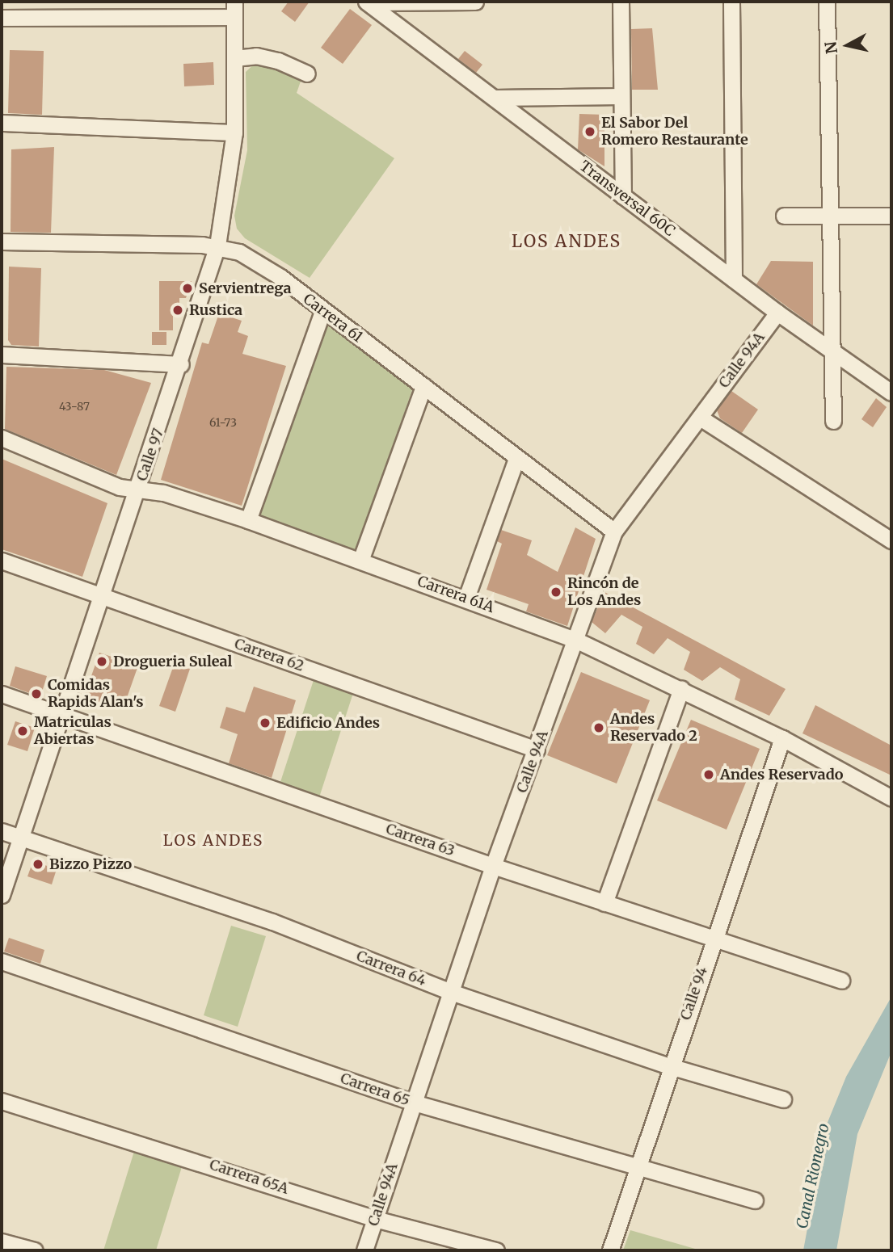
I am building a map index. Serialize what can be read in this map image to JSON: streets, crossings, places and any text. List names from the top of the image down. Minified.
{"streets":{"street":["Transversal 60C","Carrera 61","Calle 94A","Calle 97","Carrera 61A","Carrera 62","Carrera 63","Carrera 64","Calle 94","Carrera 65","Carrera 65A"]},"crossings":[["Transversal 60C","Calle 94A"],["Carrera 61","Calle 94A"],["Carrera 61","Calle 97"],["Calle 94A","Carrera 61A"],["Calle 94A","Carrera 62"],["Calle 94A","Carrera 63"],["Calle 94A","Carrera 64"],["Calle 94A","Carrera 65"],["Calle 94A","Carrera 65A"],["Calle 97","Carrera 61A"],["Calle 97","Carrera 62"],["Calle 97","Carrera 63"],["Calle 97","Carrera 64"],["Carrera 61A","Calle 94"],["Carrera 63","Calle 94"],["Carrera 64","Calle 94"],["Calle 94","Carrera 65"]],"districts":["LOS ANDES","LOS ANDES"],"water":["Canal Rionegro"],"places":["El Sabor Del Romero Restaurante","Servientrega","Rustica","Rincón de Los Andes","Drogueria Suleal","Comidas Rapids Alan's","Edificio Andes","Andes Reservado 2","Matriculas Abiertas","Andes Reservado","Bizzo Pizzo"],"house_numbers":["43-87","61-73"],"north":"left"}
